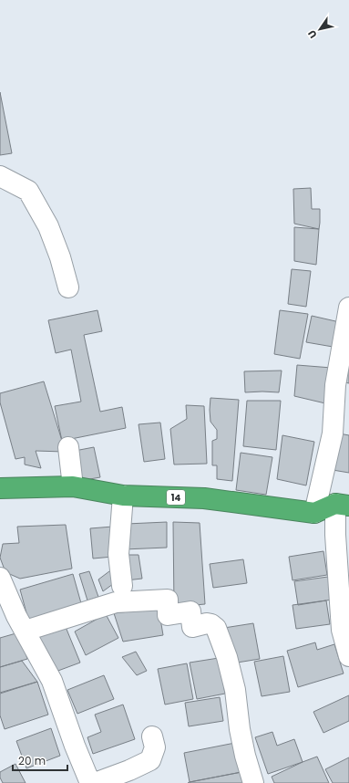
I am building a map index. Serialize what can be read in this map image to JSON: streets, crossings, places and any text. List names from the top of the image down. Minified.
{"streets":{"highway":["14"]},"scale_bar":"20 m","north":"bottom left"}
